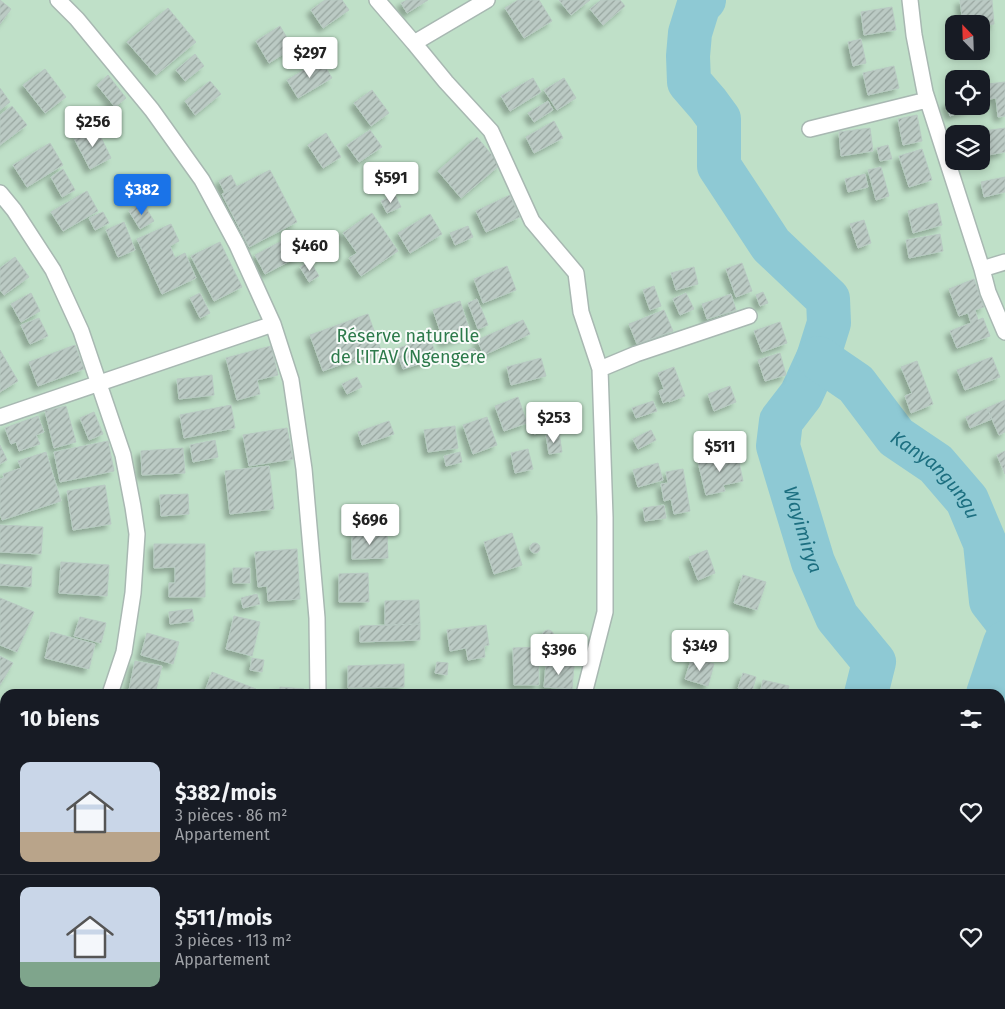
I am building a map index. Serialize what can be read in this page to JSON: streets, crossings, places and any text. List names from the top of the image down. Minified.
{"water":["Kanyangungu","Wayimirya"],"parks":["Réserve naturelle de l'ITAV (Ngengere"],"north":"top left","page":{"price":["$297","$256","$591","$382","$460","$253","$511","$696","$349","$396"],"heading":"10 biens","list":[{"name":"$382/mois","note":"3 pièces · 86 m² · Appartement"},{"name":"$511/mois","note":"3 pièces · 113 m² · Appartement"}]}}
